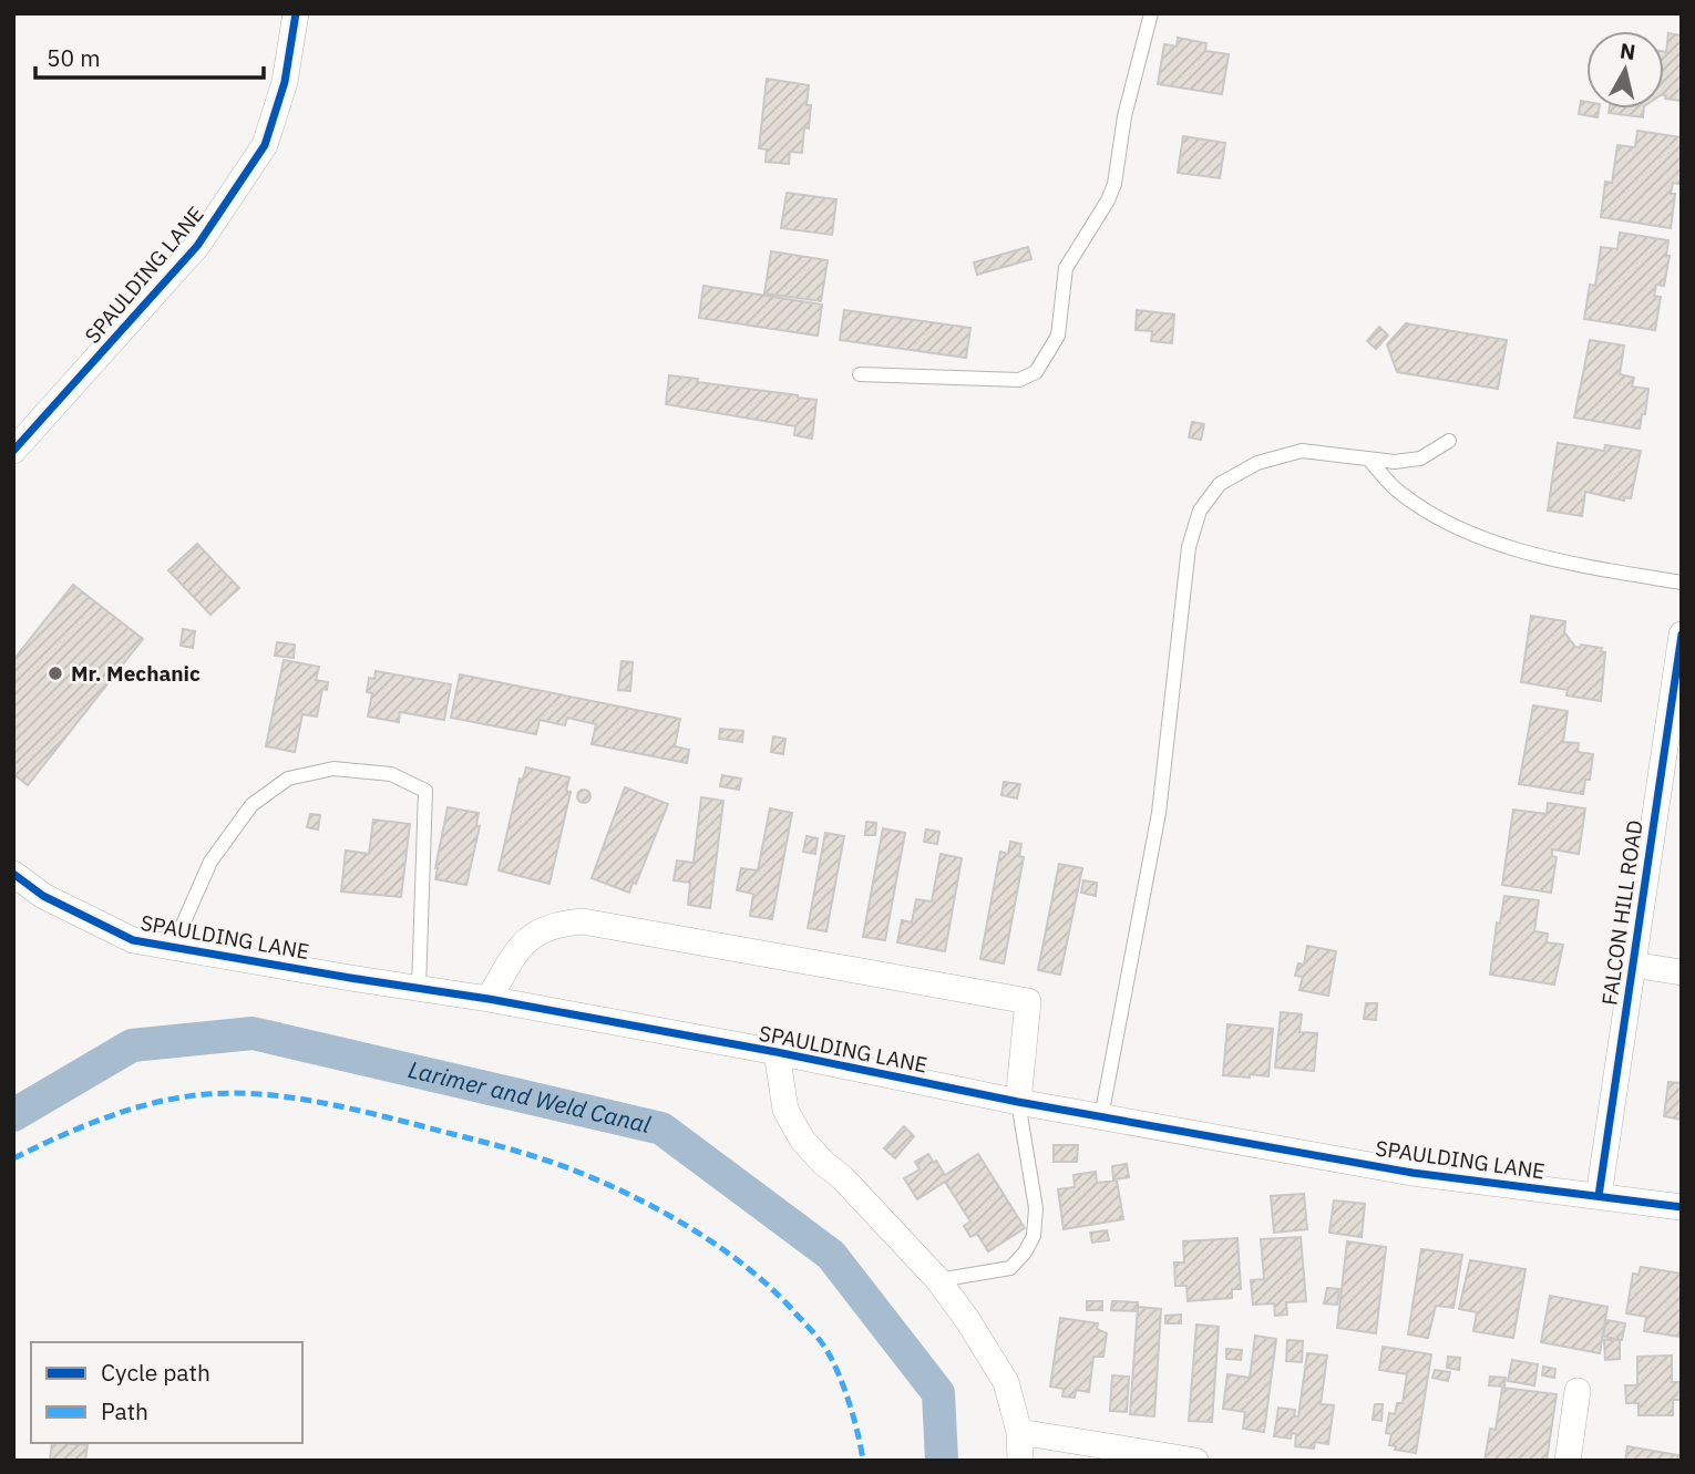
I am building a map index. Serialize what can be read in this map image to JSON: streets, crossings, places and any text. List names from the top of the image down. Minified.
{"streets":{"street":["SPAULDING LANE","FALCON HILL ROAD"]},"crossings":[["SPAULDING LANE","FALCON HILL ROAD"]],"water":["Larimer and Weld Canal"],"places":["Mr. Mechanic"],"legend":["Cycle path","Path"],"scale_bar":"50 m","north":"top"}
